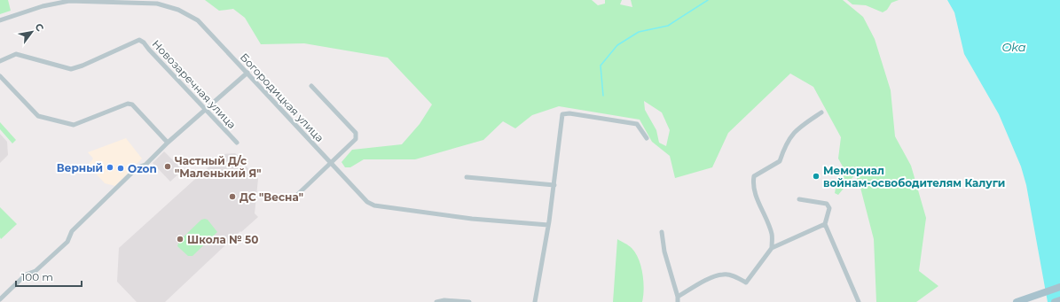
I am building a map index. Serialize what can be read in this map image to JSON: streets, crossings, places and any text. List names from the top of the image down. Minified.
{"streets":{"street":["Новозаречная улица","Богородицкая улица"]},"water":["Oka"],"places":["Частный Д/с \"Маленький Я\"","Верный","Ozon","Мемориал войнам-освободителям Калуги","ДС \"Весна\"","Школа № 50"],"scale_bar":"100 m","north":"top right"}
